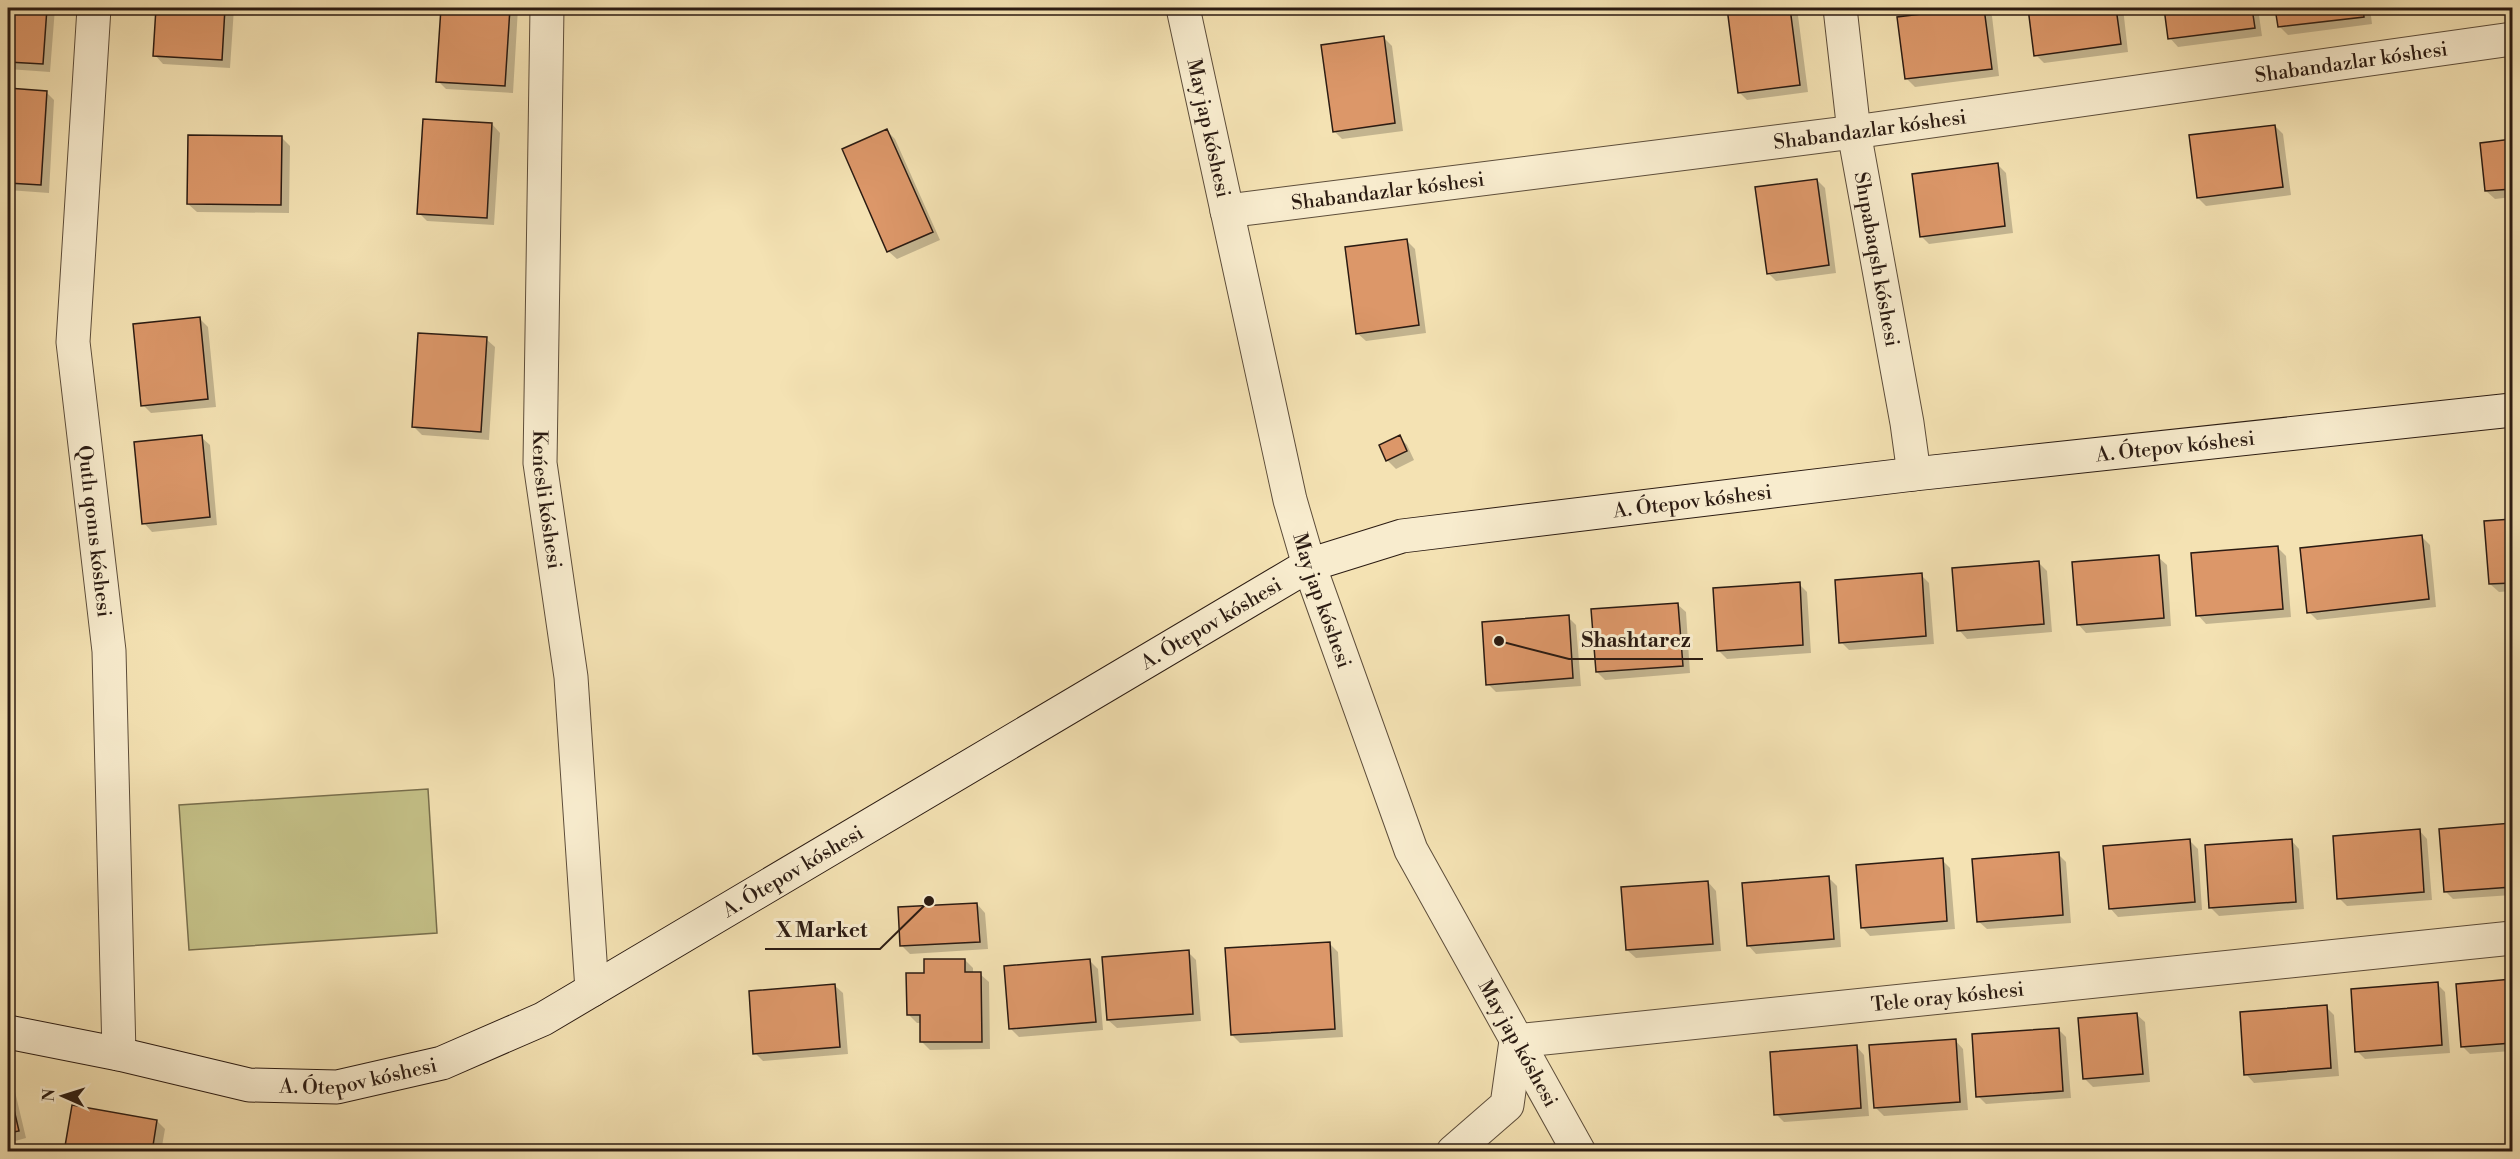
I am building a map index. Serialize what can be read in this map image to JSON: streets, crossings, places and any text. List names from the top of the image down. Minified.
{"streets":{"street":["Shabandazlar kóshesi","May jap kóshesi","Shıpabaqsh kóshesi","A. Ótepov kóshesi","Keńesli kóshesi","Qutlı qonıs kóshesi","Tele oray kóshesi"]},"crossings":[["Shabandazlar kóshesi","May jap kóshesi"],["Shabandazlar kóshesi","Shıpabaqsh kóshesi"],["May jap kóshesi","A. Ótepov kóshesi"],["May jap kóshesi","Tele oray kóshesi"],["Shıpabaqsh kóshesi","A. Ótepov kóshesi"],["A. Ótepov kóshesi","Keńesli kóshesi"],["A. Ótepov kóshesi","Qutlı qonıs kóshesi"]],"places":["Shashtarez","X Market"],"north":"left"}
